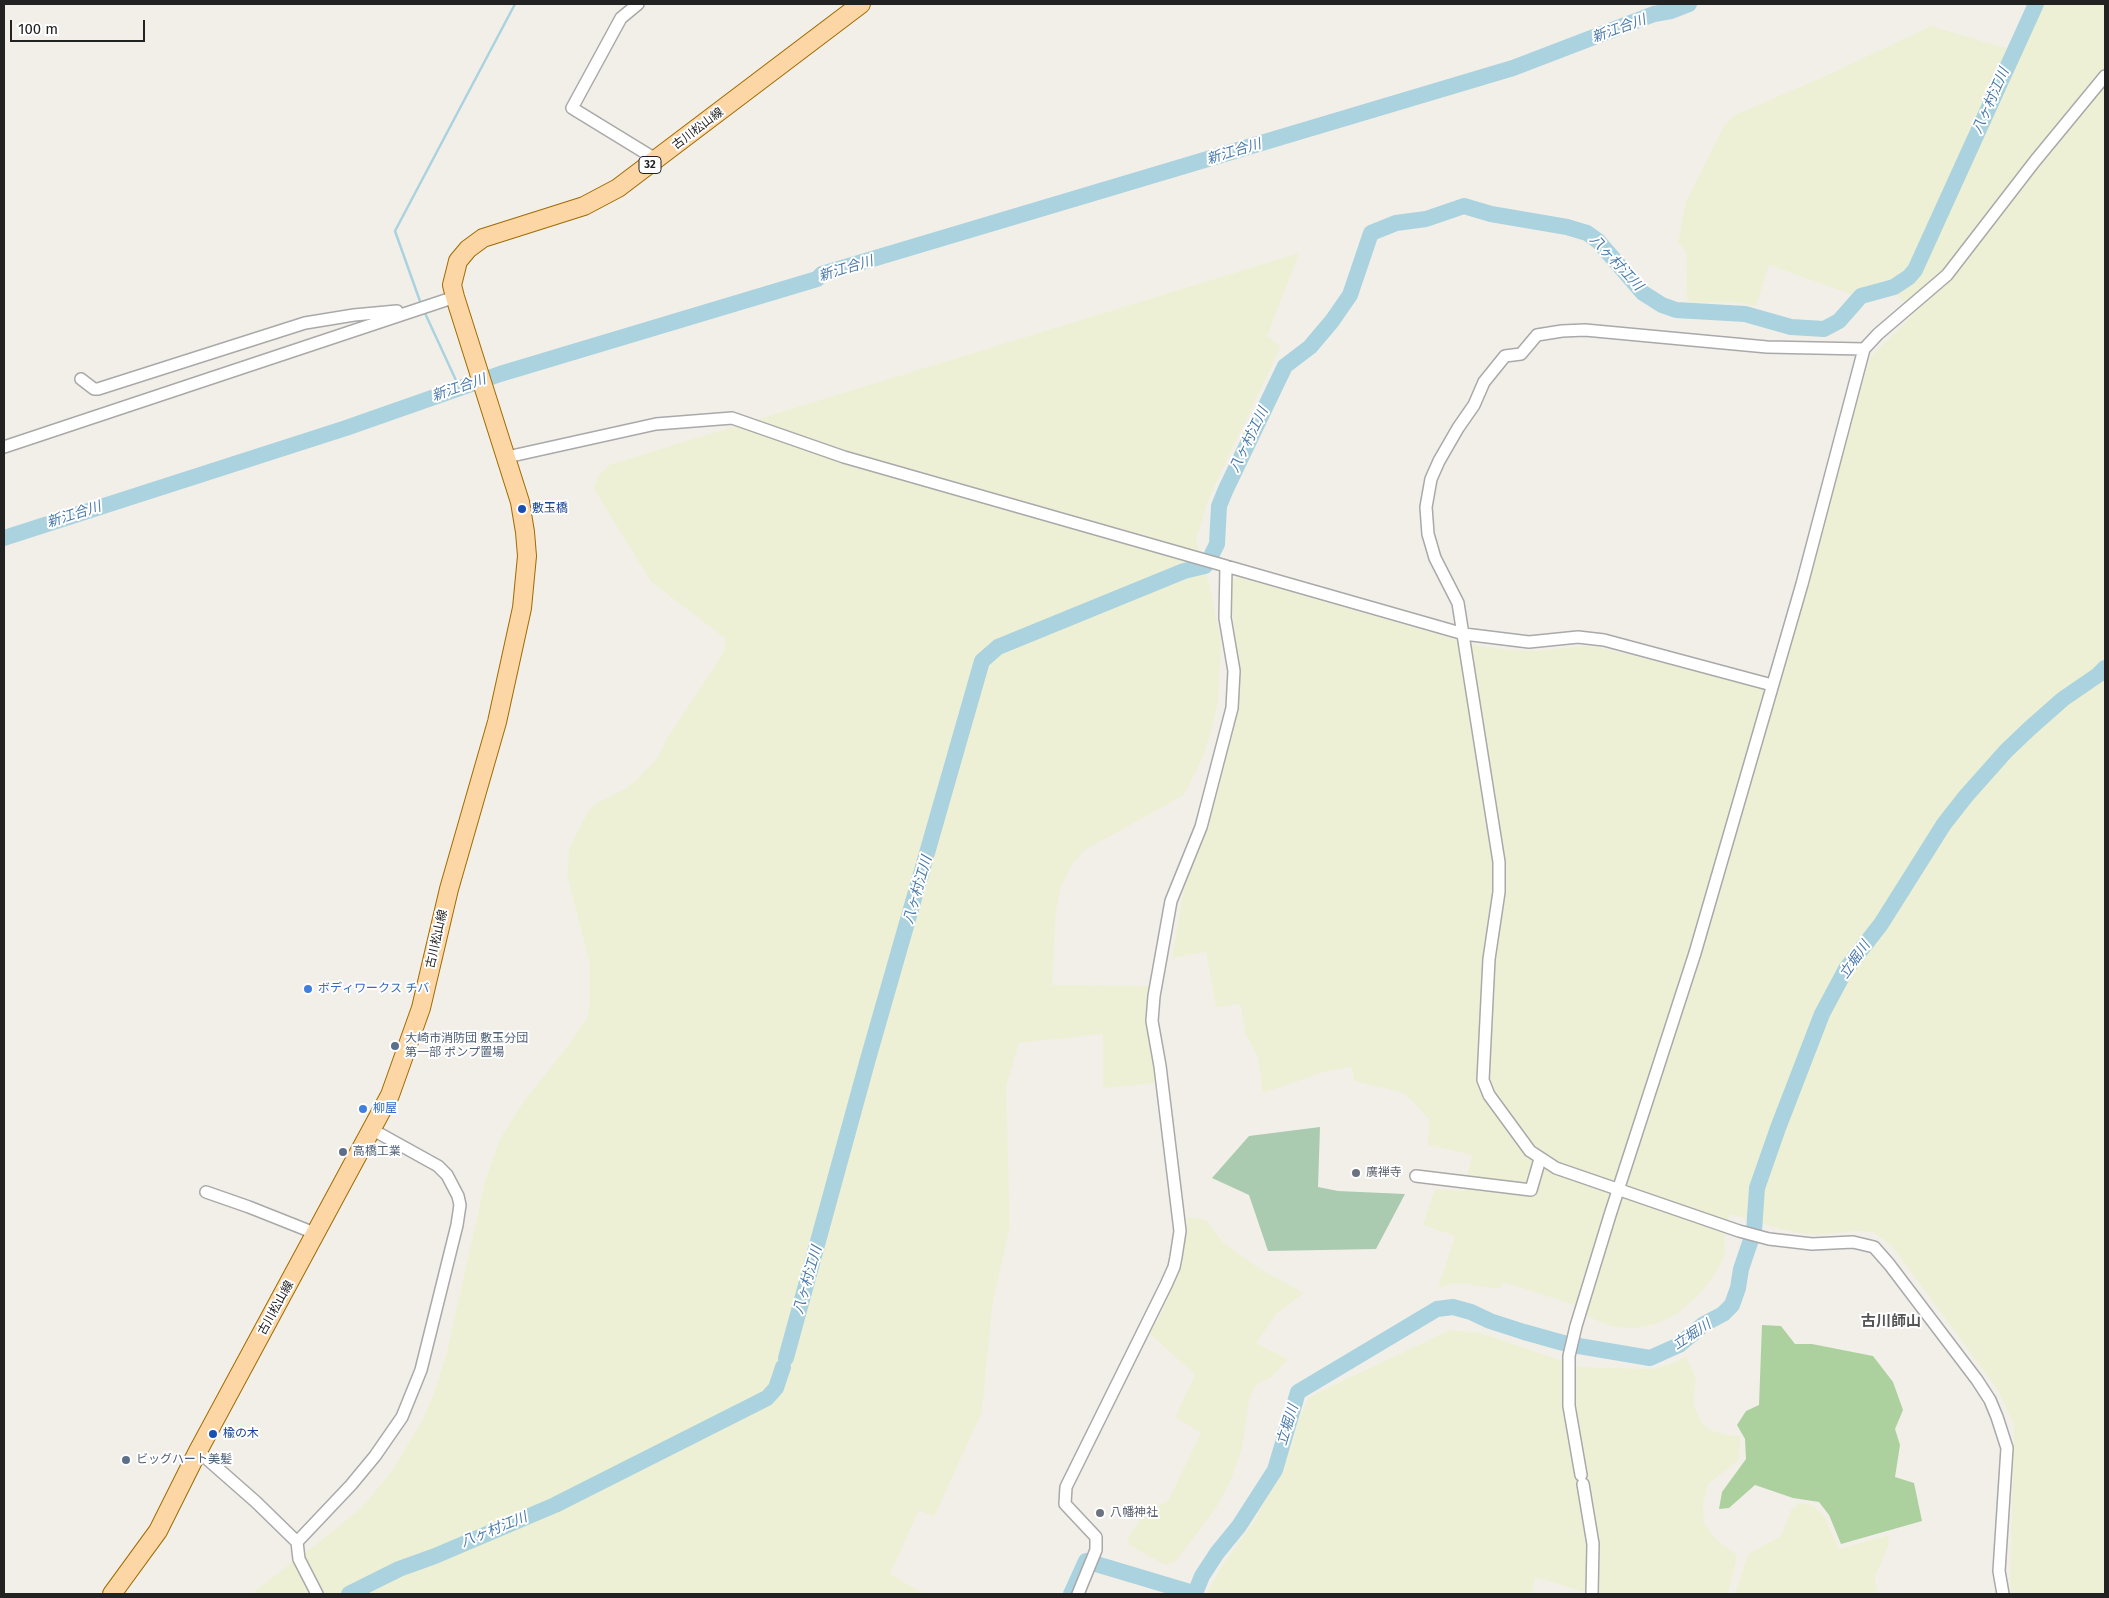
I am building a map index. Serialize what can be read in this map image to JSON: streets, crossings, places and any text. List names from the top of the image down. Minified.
{"streets":{"main road":["古川松山線","32"]},"crossings":[["古川松山線","32"]],"districts":["古川師山"],"water":["新江合川","八ヶ村江川","立堀川"],"places":["敷玉橋","ボディワークス チバ","大崎市消防団 敷玉分団 第一部 ポンプ置場","柳屋","高橋工業","廣禅寺","楡の木","ビッグハート美髪","八幡神社"],"scale_bar":"100 m"}
